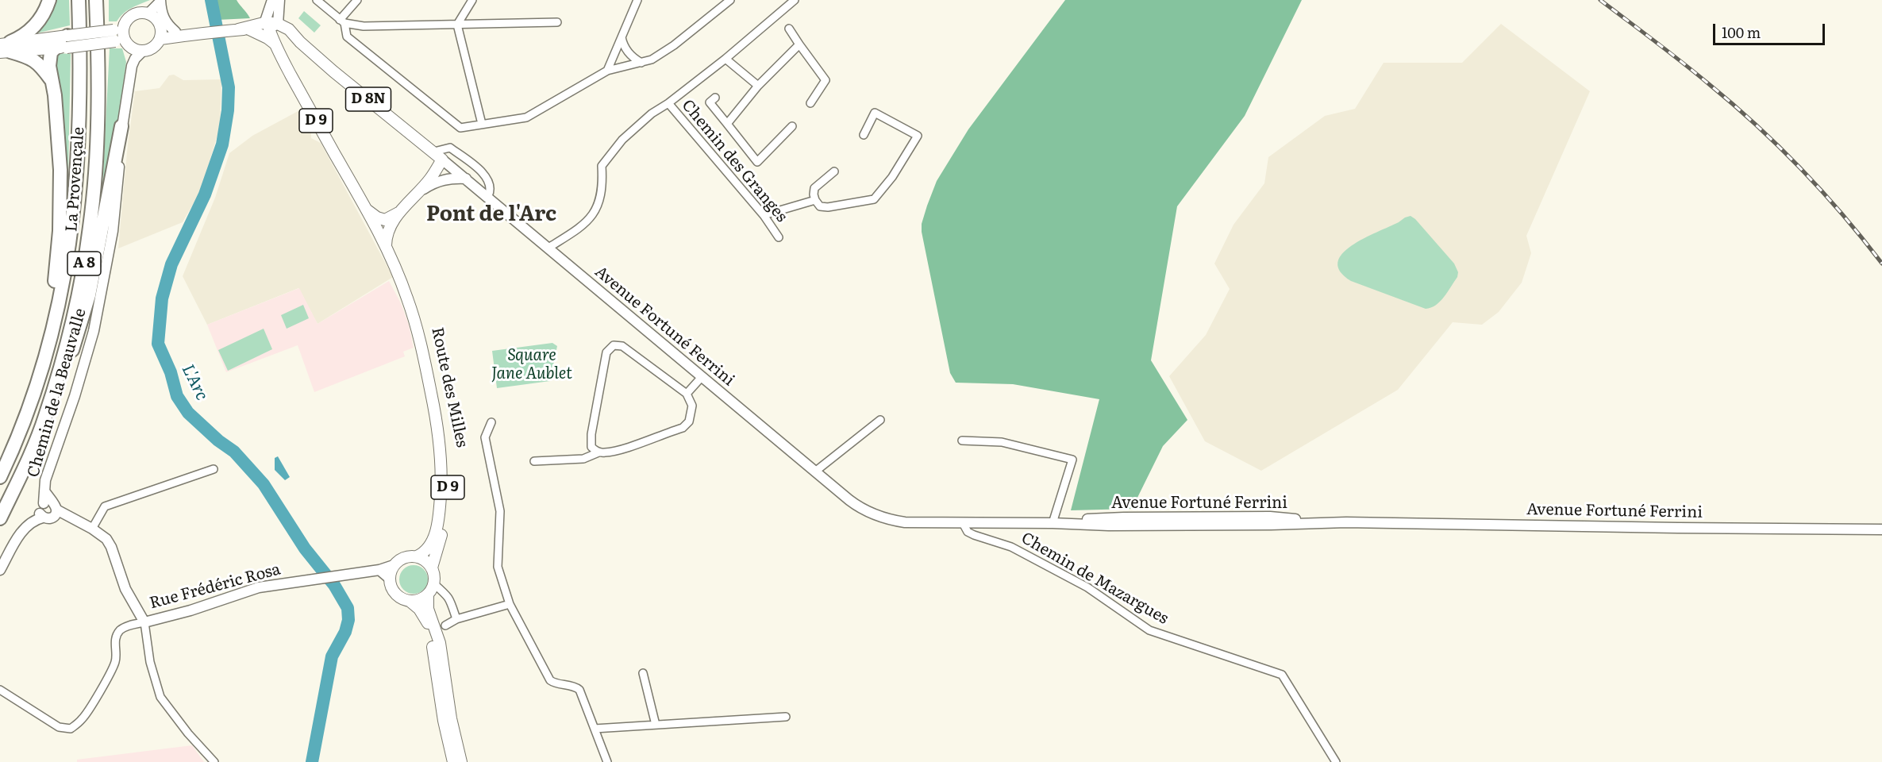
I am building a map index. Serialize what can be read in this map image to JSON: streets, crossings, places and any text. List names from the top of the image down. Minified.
{"streets":{"highway":["La Provençale","A 8"],"main road":["D 8N","D 9","Avenue Fortuné Ferrini","Route des Milles","Chemin de la Beauvalle","Rue Frédéric Rosa"],"street":["Chemin des Granges","Chemin de Mazargues"]},"crossings":[["D 9","Avenue Fortuné Ferrini"],["D 9","Route des Milles"],["Chemin des Granges","Avenue Fortuné Ferrini"],["Avenue Fortuné Ferrini","Chemin de Mazargues"],["Route des Milles","Rue Frédéric Rosa"]],"districts":["Pont de l'Arc"],"water":["L'Arc"],"parks":["Square Jane Aublet"],"scale_bar":"100 m"}
